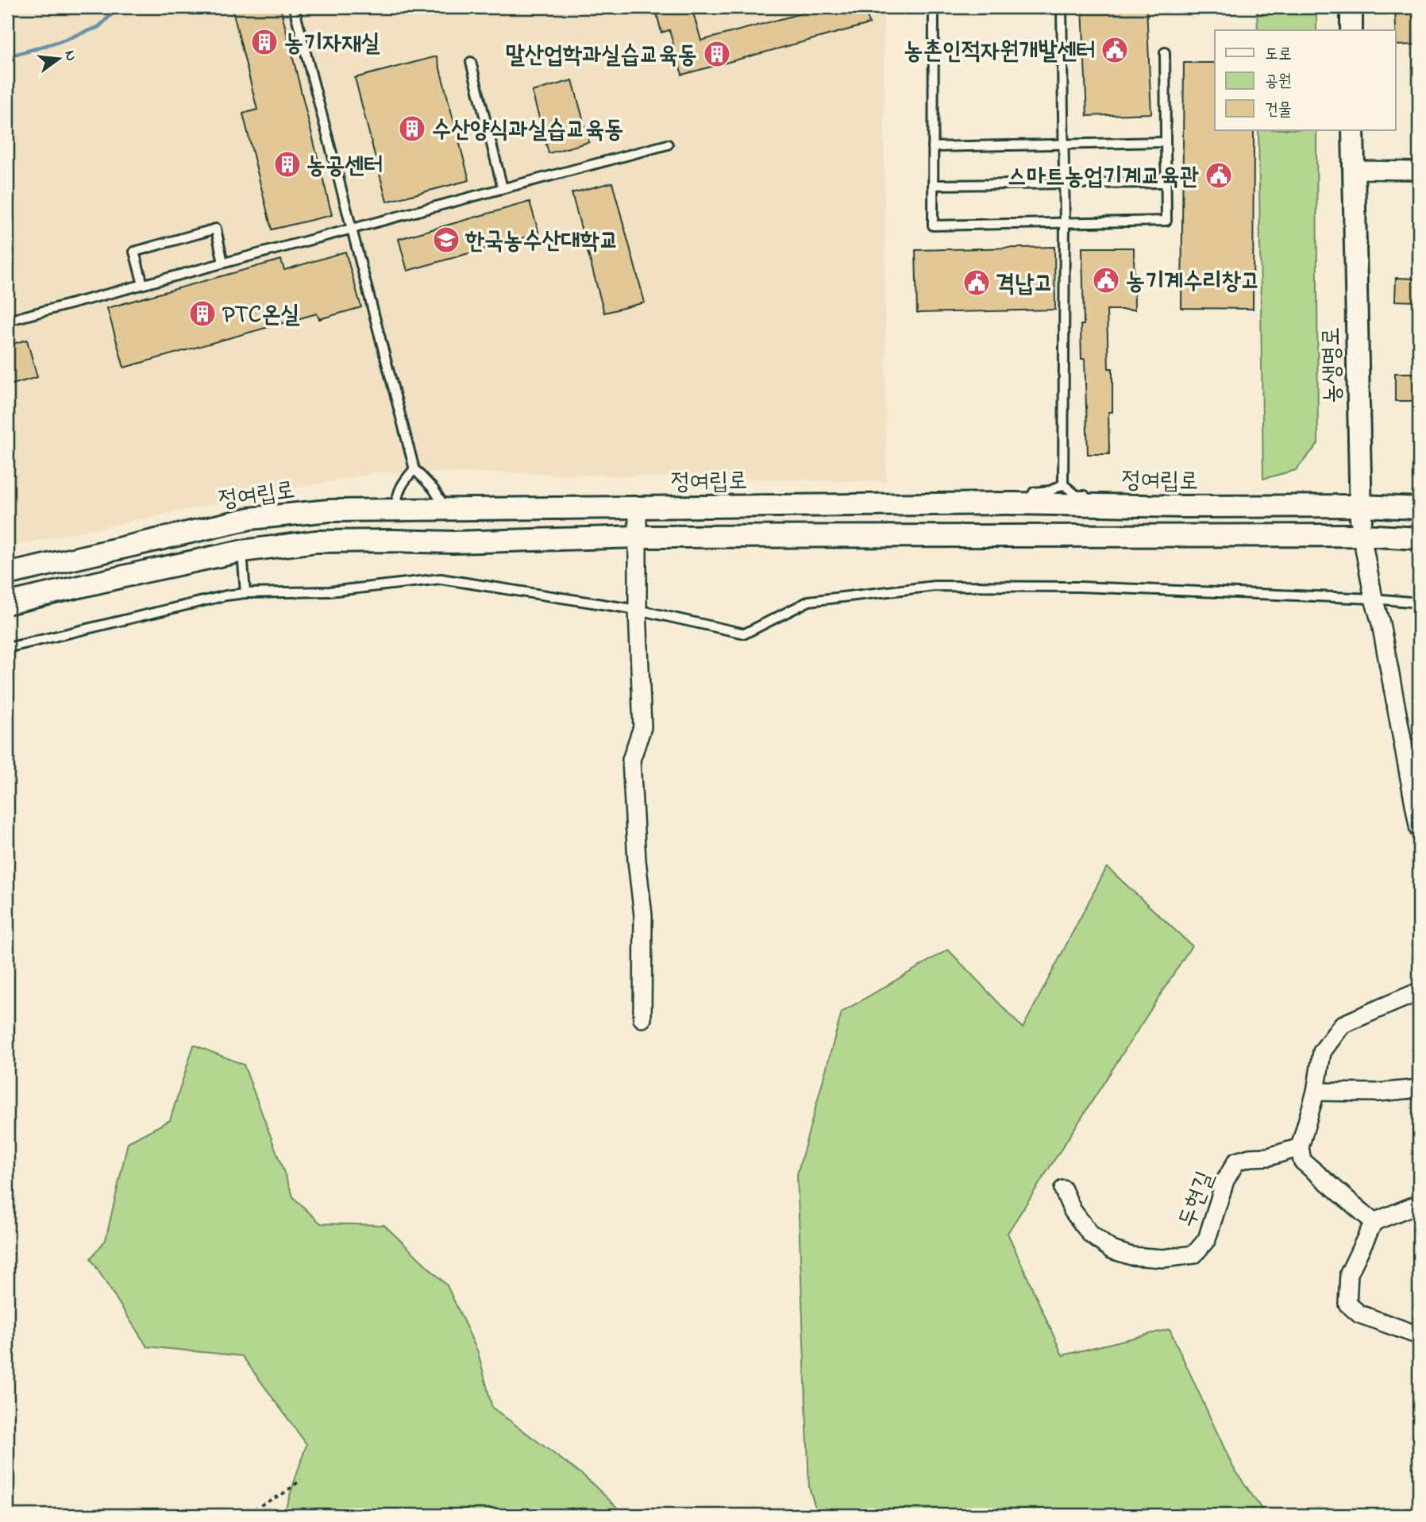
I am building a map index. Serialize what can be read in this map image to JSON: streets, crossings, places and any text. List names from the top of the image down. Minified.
{"streets":{"street":["농생명로","정여립로","두현길"]},"crossings":[["농생명로","정여립로"]],"places":{"building":["농기자재실","말산업학과실습교육동","수산양식과실습교육동","농공센터","PTC온실"],"public building":["농촌인적자원개발센터","스마트농업기계교육관","농기계수리창고","격납고"],"school or university":["한국농수산대학교"]},"legend":["도로","공원","건물"],"north":"right"}
